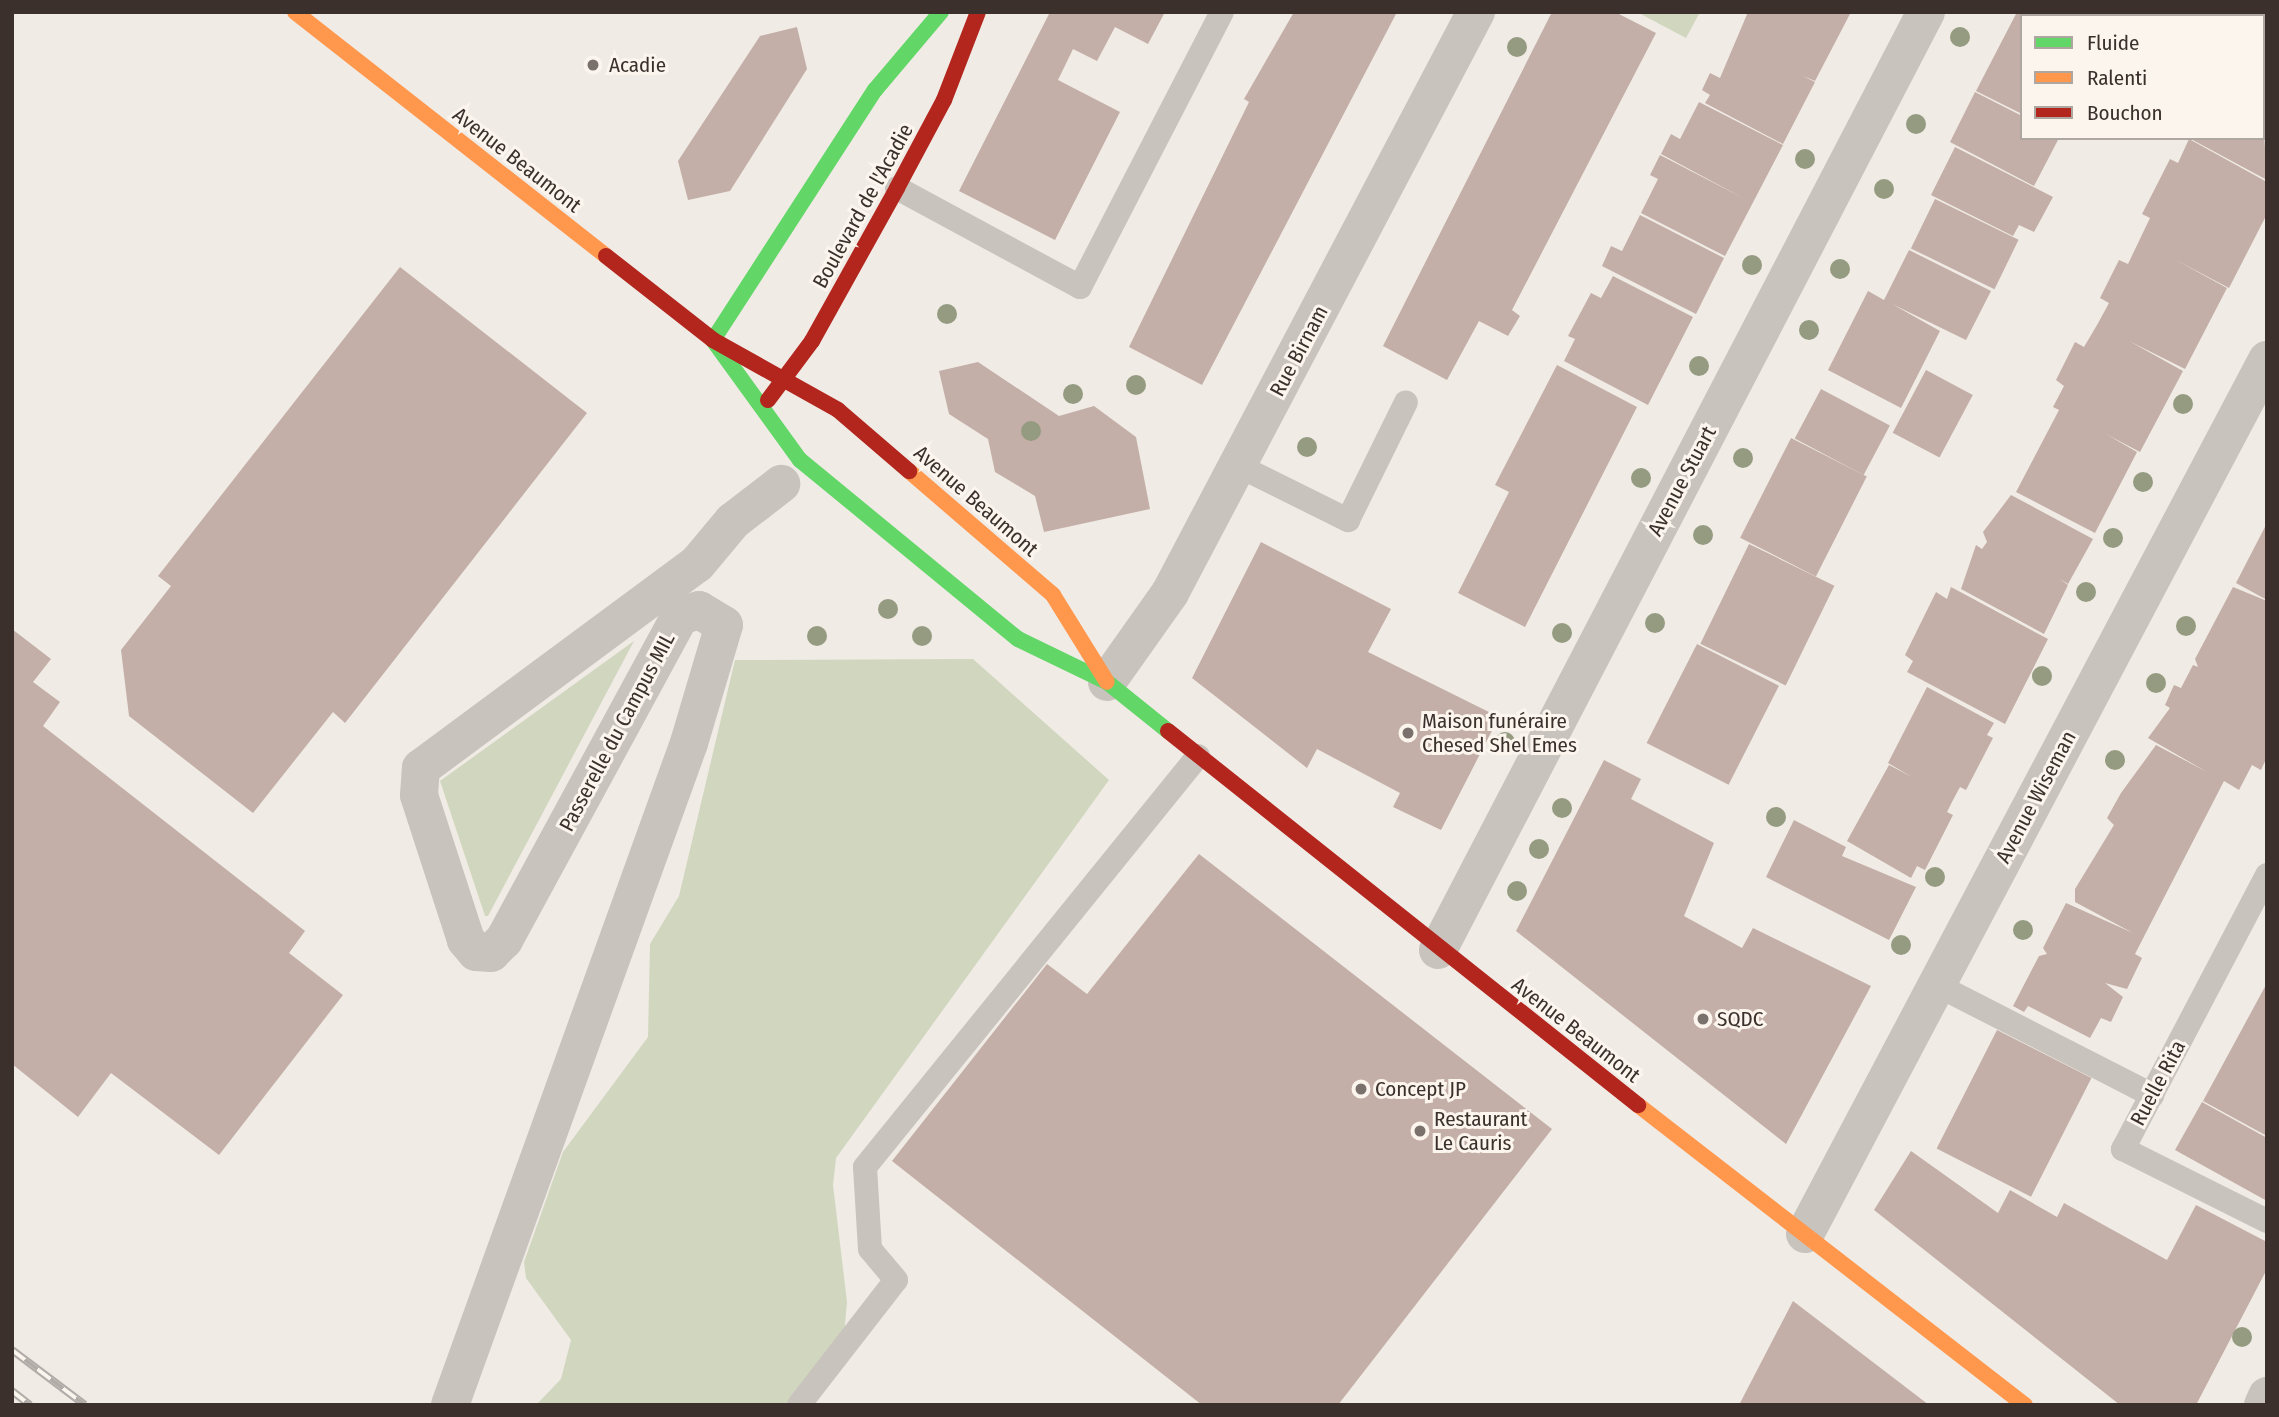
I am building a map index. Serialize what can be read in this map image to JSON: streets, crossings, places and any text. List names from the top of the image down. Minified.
{"streets":{"street":["Avenue Beaumont","Boulevard de l'Acadie","Rue Birnam","Avenue Stuart","Passerelle du Campus MIL","Avenue Wiseman"],"lane":["Ruelle Rita"]},"crossings":[["Avenue Beaumont","Boulevard de l'Acadie"],["Avenue Beaumont","Rue Birnam"],["Avenue Beaumont","Avenue Stuart"],["Avenue Beaumont","Avenue Wiseman"]],"places":["Acadie","Maison funéraire Chesed Shel Emes","SQDC","Concept JP","Restaurant Le Cauris"],"legend":["Fluide","Ralenti","Bouchon"]}
